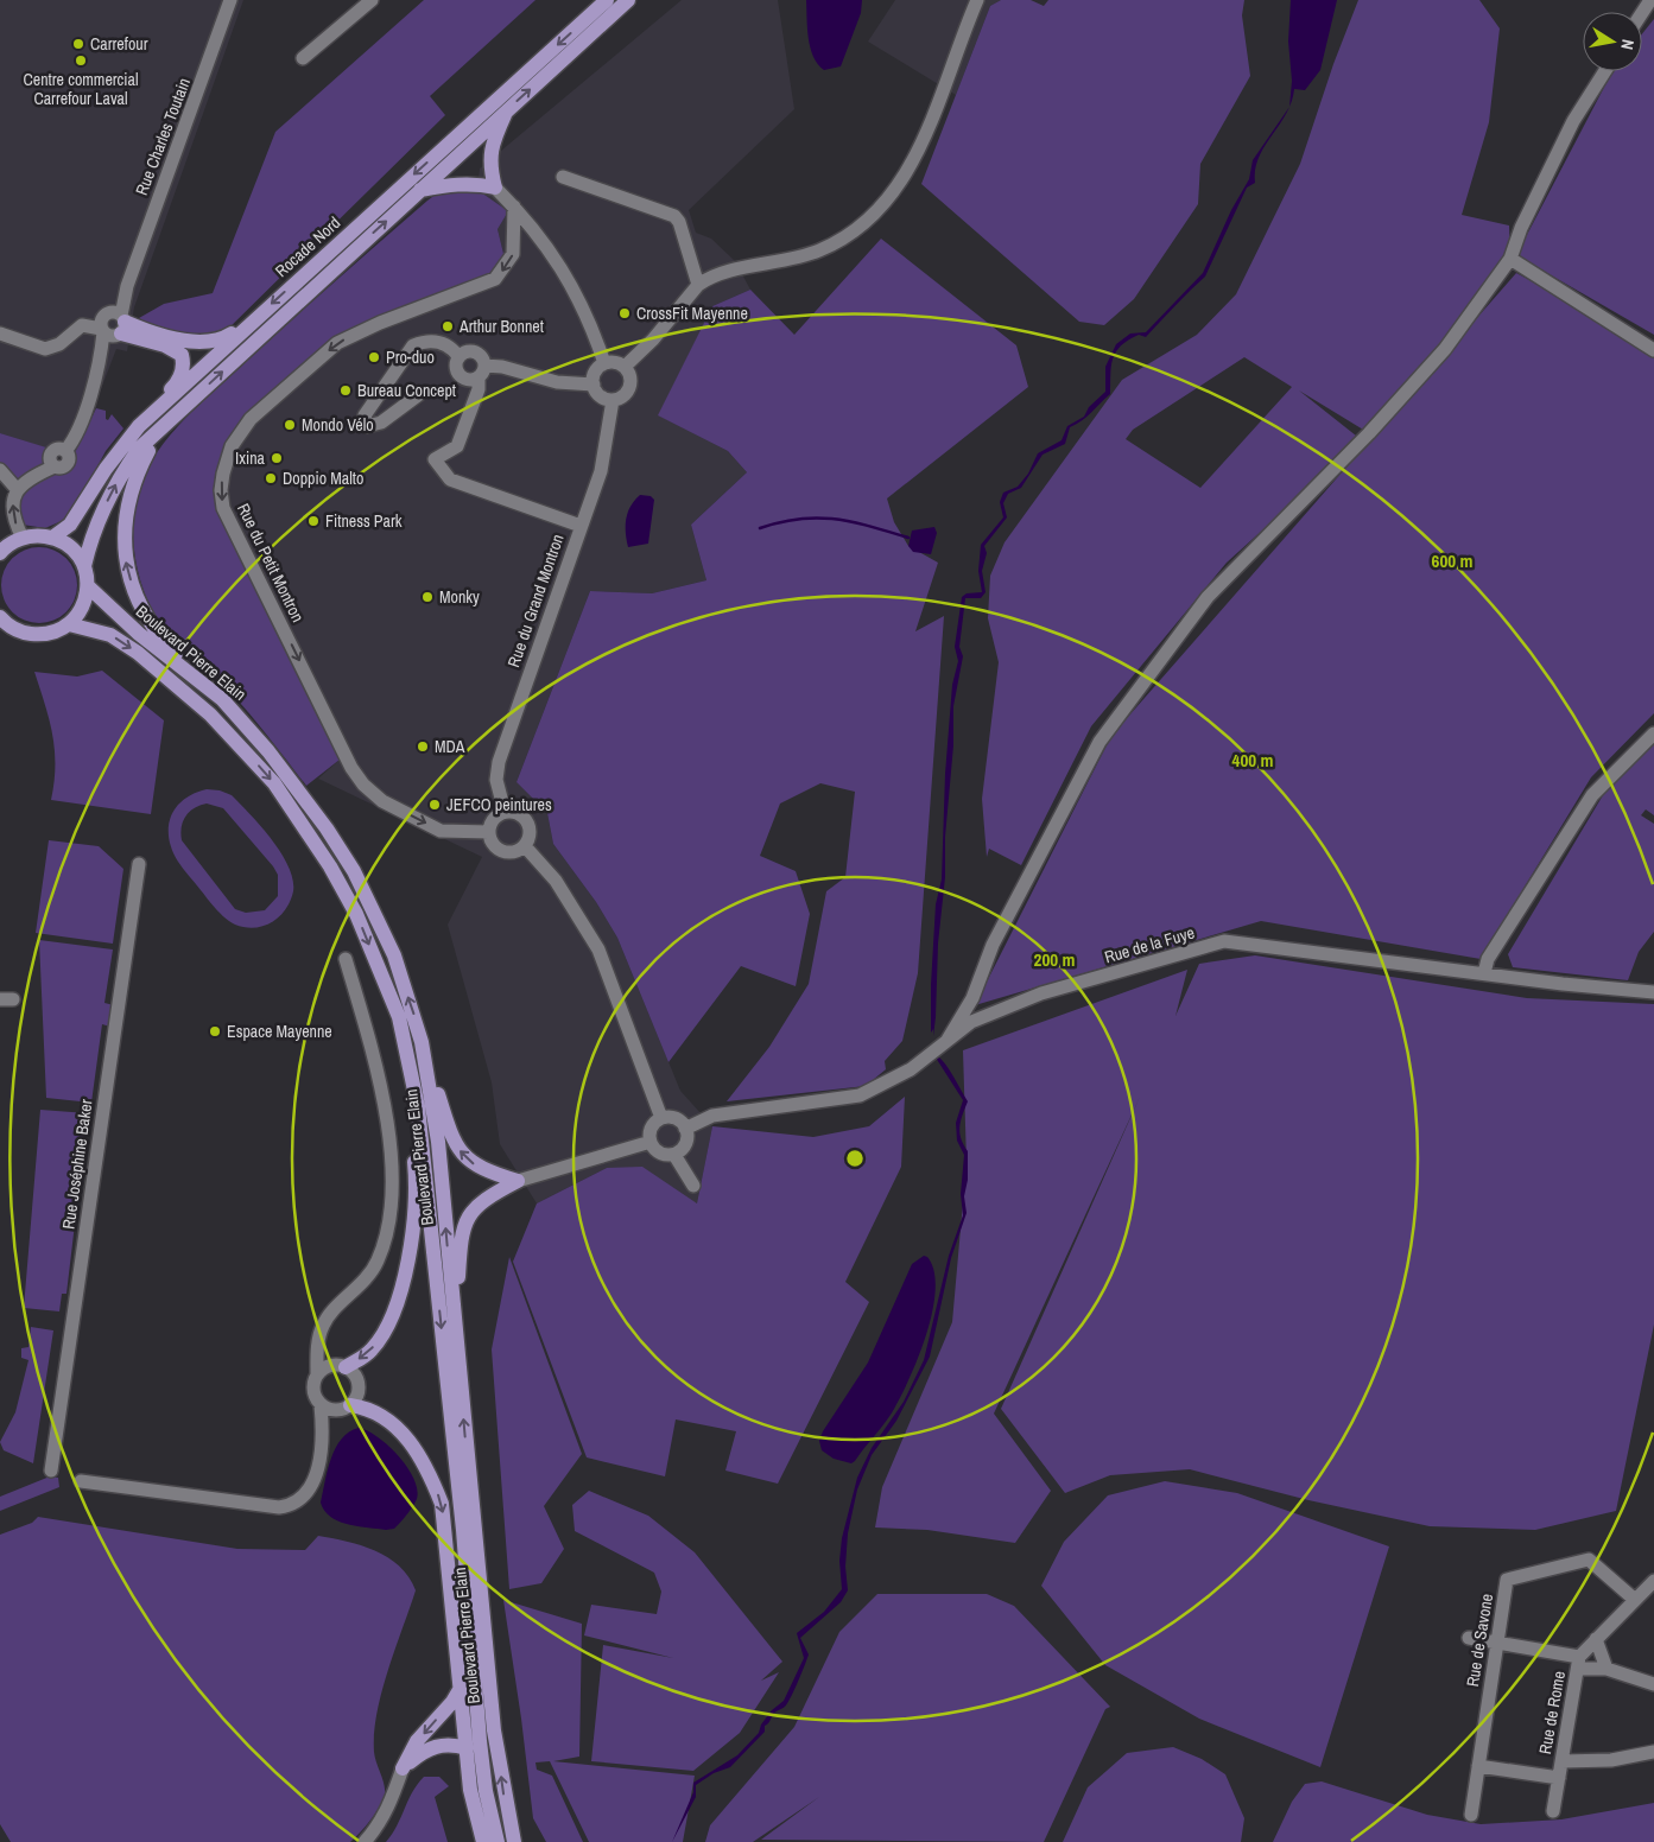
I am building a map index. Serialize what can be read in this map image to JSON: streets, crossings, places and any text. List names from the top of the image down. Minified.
{"streets":{"main road":["Rocade Nord","Boulevard Pierre Elain"],"street":["Rue Charles Toutain","Rue du Petit Montron","Rue du Grand Montron","Rue de la Fuye","Rue Joséphine Baker","Rue de Savone","Rue de Rome"]},"crossings":[["Rocade Nord","Boulevard Pierre Elain"],["Rue du Petit Montron","Rue du Grand Montron"],["Rue de Savone","Rue de Rome"]],"places":["Carrefour","Centre commercial Carrefour Laval","CrossFit Mayenne","Arthur Bonnet","Pro-duo","Bureau Concept","Mondo Vélo","Ixina","Doppio Malto","Fitness Park","Monky","MDA","JEFCO peintures","Espace Mayenne"],"north":"right","rings":["600 m","400 m","200 m"]}
